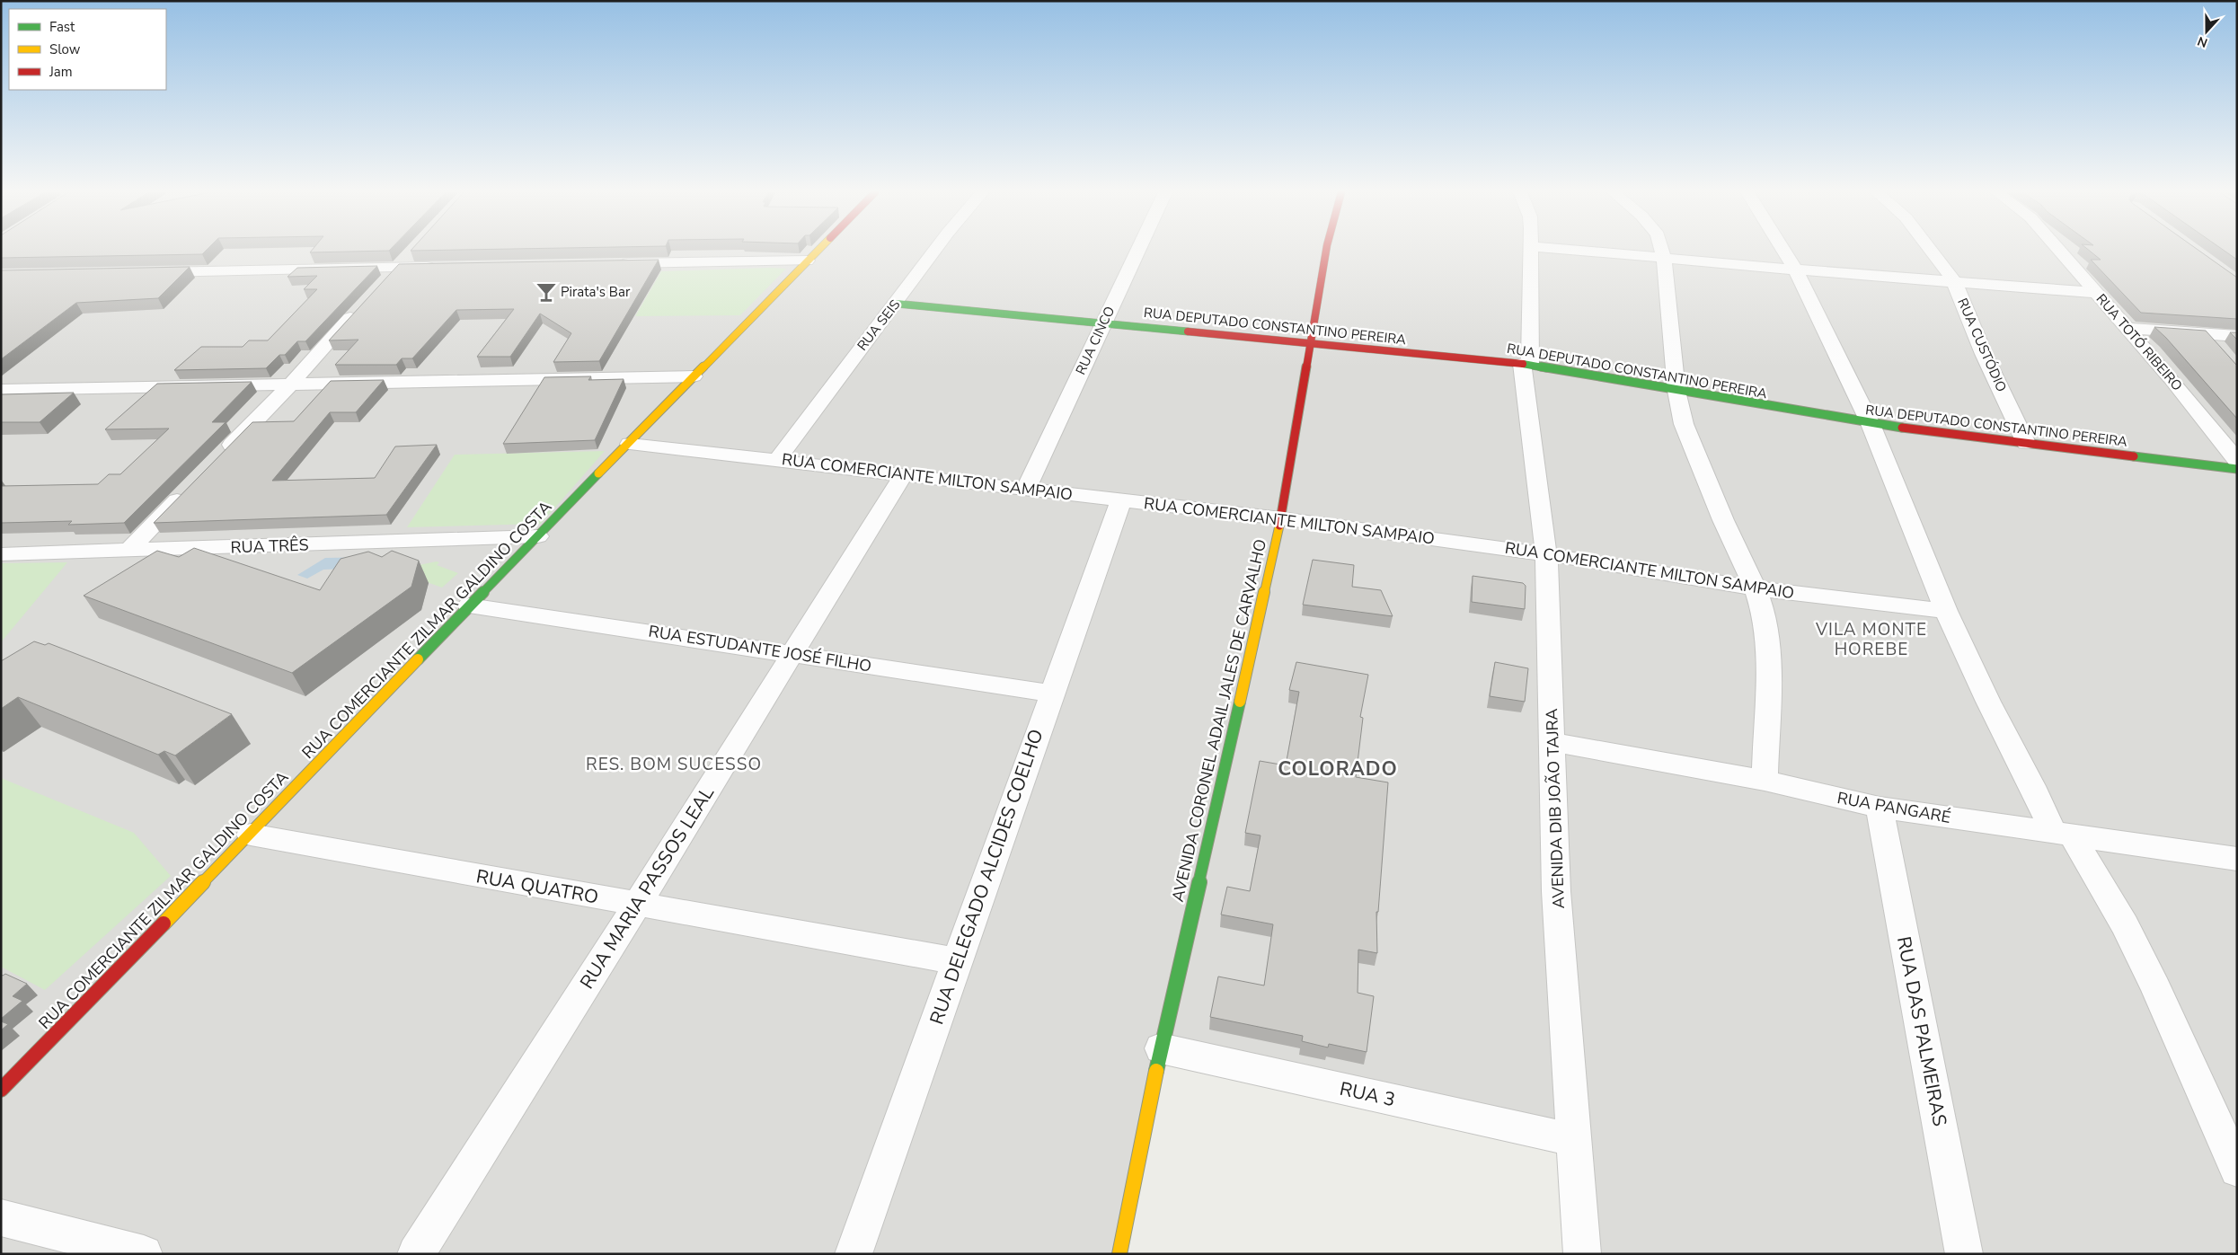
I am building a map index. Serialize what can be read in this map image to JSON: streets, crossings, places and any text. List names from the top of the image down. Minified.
{"streets":{"street":["RUA SEIS","RUA DEPUTADO CONSTANTINO PEREIRA","RUA CINCO","RUA TOTÓ RIBEIRO","RUA CUSTÓDIO","RUA COMERCIANTE MILTON SAMPAIO","RUA TRÊS","RUA COMERCIANTE ZILMAR GALDINO COSTA","RUA ESTUDANTE JOSÉ FILHO","AVENIDA CORONEL ADAIL JALES DE CARVALHO","RUA PANGARÉ","AVENIDA DIB JOÃO TAJRA","RUA DELEGADO ALCIDES COELHO","RUA QUATRO","RUA MARIA PASSOS LEAL","RUA DAS PALMEIRAS","RUA 3"]},"crossings":[["RUA SEIS","RUA DEPUTADO CONSTANTINO PEREIRA"],["RUA SEIS","RUA COMERCIANTE MILTON SAMPAIO"],["RUA DEPUTADO CONSTANTINO PEREIRA","RUA CINCO"],["RUA DEPUTADO CONSTANTINO PEREIRA","RUA CUSTÓDIO"],["RUA DEPUTADO CONSTANTINO PEREIRA","AVENIDA CORONEL ADAIL JALES DE CARVALHO"],["RUA DEPUTADO CONSTANTINO PEREIRA","AVENIDA DIB JOÃO TAJRA"],["RUA CINCO","RUA COMERCIANTE MILTON SAMPAIO"],["RUA COMERCIANTE MILTON SAMPAIO","RUA COMERCIANTE ZILMAR GALDINO COSTA"],["RUA COMERCIANTE MILTON SAMPAIO","AVENIDA CORONEL ADAIL JALES DE CARVALHO"],["RUA COMERCIANTE MILTON SAMPAIO","AVENIDA DIB JOÃO TAJRA"],["RUA COMERCIANTE MILTON SAMPAIO","RUA DELEGADO ALCIDES COELHO"],["RUA COMERCIANTE MILTON SAMPAIO","RUA MARIA PASSOS LEAL"],["RUA TRÊS","RUA COMERCIANTE ZILMAR GALDINO COSTA"],["RUA COMERCIANTE ZILMAR GALDINO COSTA","RUA ESTUDANTE JOSÉ FILHO"],["RUA COMERCIANTE ZILMAR GALDINO COSTA","RUA QUATRO"],["RUA ESTUDANTE JOSÉ FILHO","RUA DELEGADO ALCIDES COELHO"],["RUA ESTUDANTE JOSÉ FILHO","RUA MARIA PASSOS LEAL"],["AVENIDA CORONEL ADAIL JALES DE CARVALHO","RUA 3"],["RUA PANGARÉ","AVENIDA DIB JOÃO TAJRA"],["RUA PANGARÉ","RUA DAS PALMEIRAS"],["AVENIDA DIB JOÃO TAJRA","RUA 3"],["RUA DELEGADO ALCIDES COELHO","RUA QUATRO"],["RUA QUATRO","RUA MARIA PASSOS LEAL"]],"districts":["VILA MONTE HOREBE","RES. BOM SUCESSO","COLORADO"],"places":{"bar":["Pirata's Bar"]},"legend":["Fast","Slow","Jam"],"north":"bottom"}
